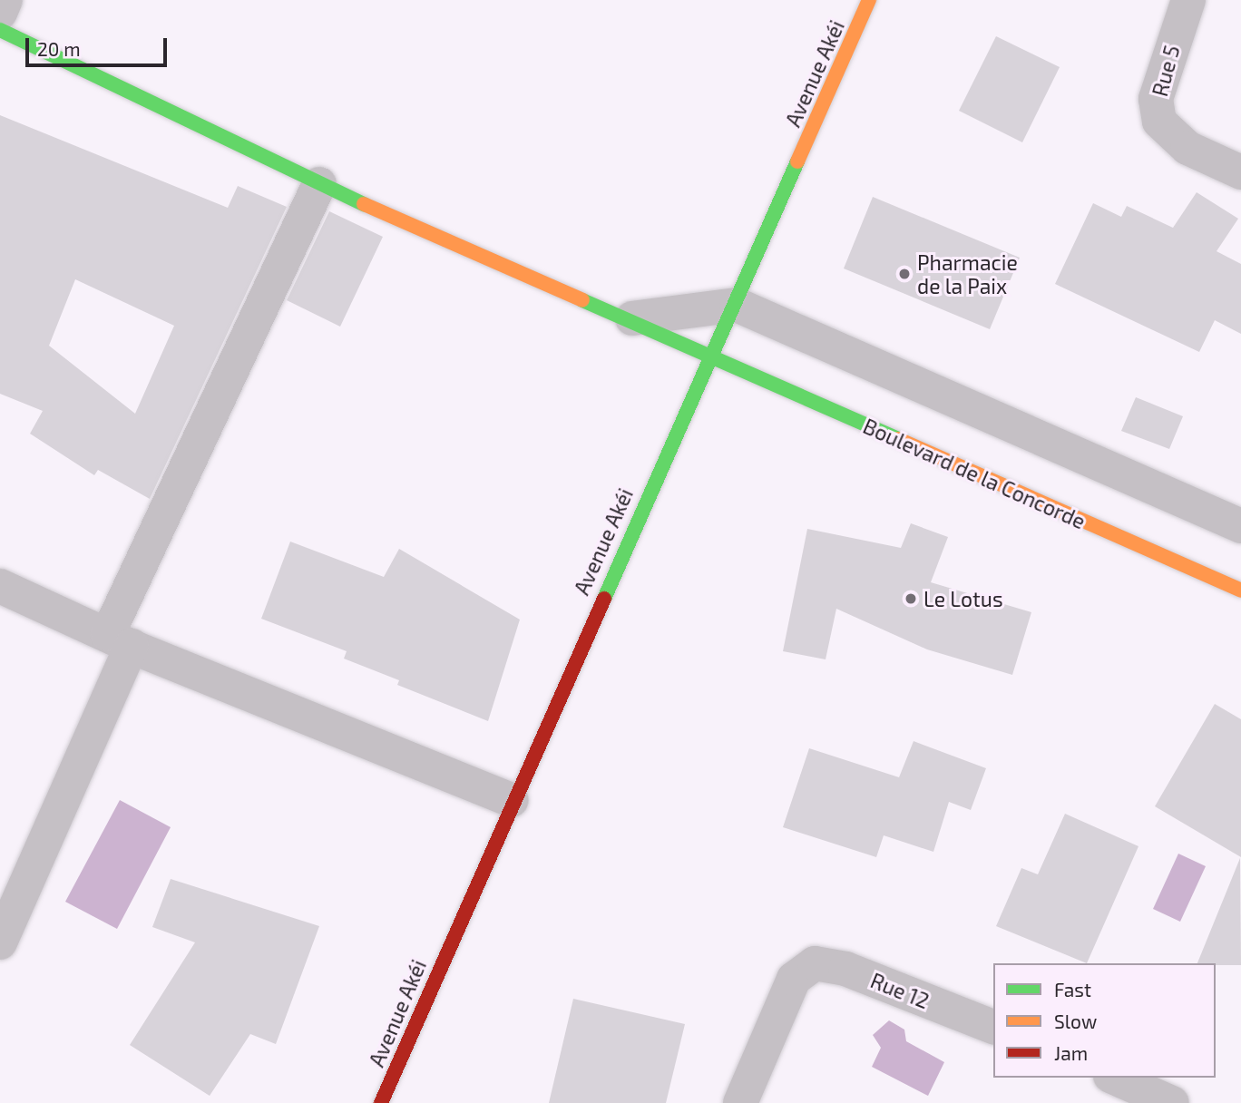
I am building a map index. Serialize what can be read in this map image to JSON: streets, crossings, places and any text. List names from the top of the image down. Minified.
{"streets":{"street":["Rue 5","Avenue Akéi","Boulevard de la Concorde","Rue 12"]},"crossings":[["Avenue Akéi","Boulevard de la Concorde"]],"places":["Pharmacie de la Paix","Le Lotus"],"legend":["Fast","Slow","Jam"],"scale_bar":"20 m"}
